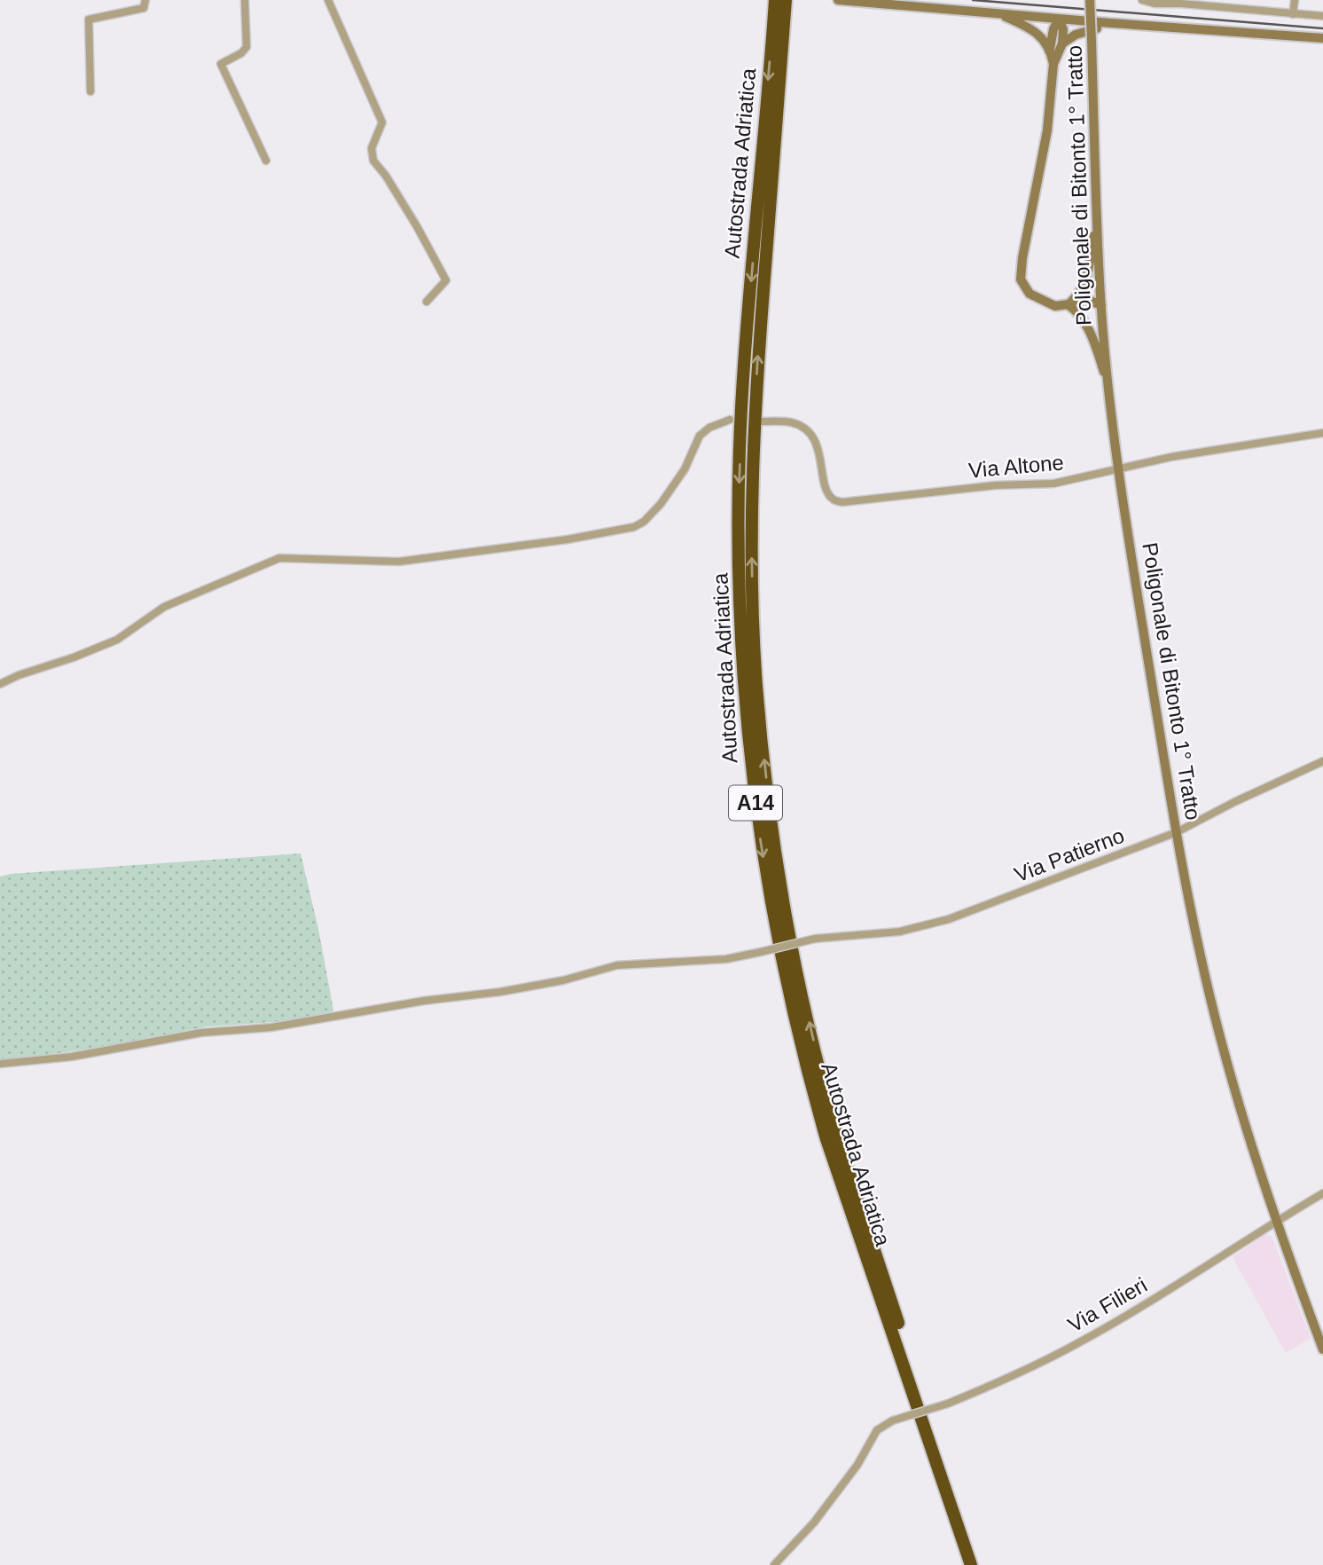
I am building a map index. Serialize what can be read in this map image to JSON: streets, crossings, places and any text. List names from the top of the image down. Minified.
{"streets":{"highway":["Autostrada Adriatica","A14"],"main road":["Poligonale di Bitonto 1° Tratto"],"street":["Via Altone","Via Patierno","Via Filieri"]},"crossings":[["Poligonale di Bitonto 1° Tratto","Via Altone"],["Poligonale di Bitonto 1° Tratto","Via Patierno"],["Poligonale di Bitonto 1° Tratto","Via Filieri"]]}
